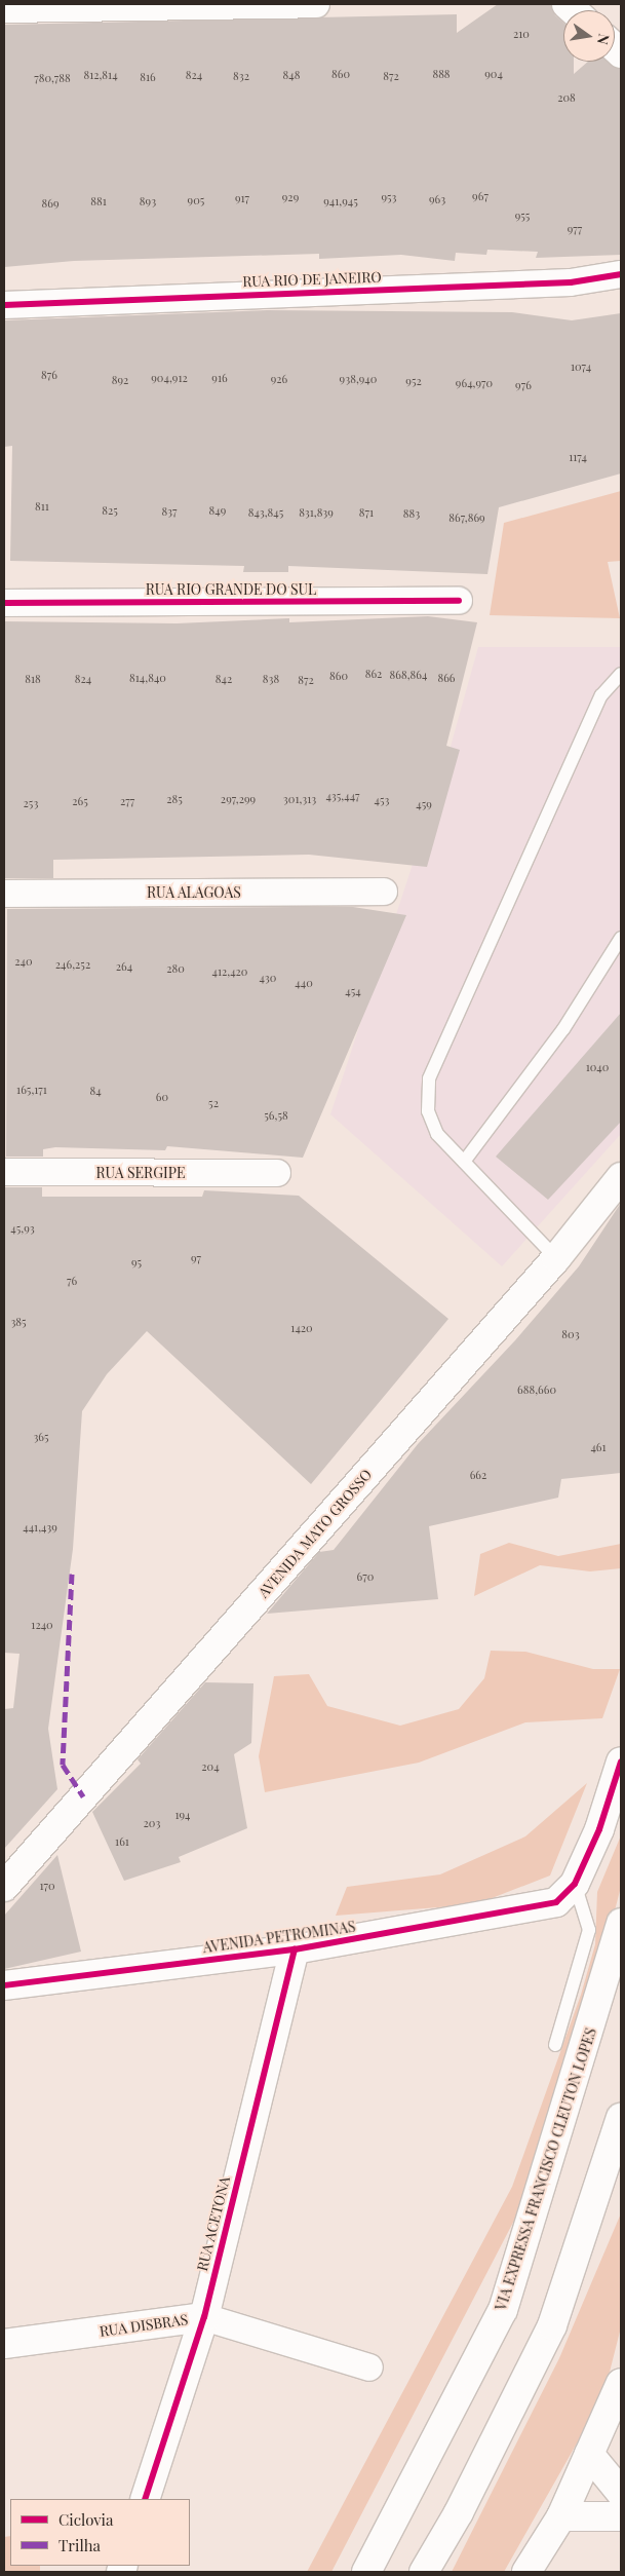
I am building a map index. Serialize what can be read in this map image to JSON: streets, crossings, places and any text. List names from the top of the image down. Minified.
{"streets":{"main road":["AVENIDA MATO GROSSO","AVENIDA PETROMINAS","VIA EXPRESSA FRANCISCO CLEUTON LOPES","RUA ACETONA","RUA DISBRAS"],"street":["RUA RIO DE JANEIRO","RUA RIO GRANDE DO SUL","RUA ALAGOAS","RUA SERGIPE"]},"crossings":[["AVENIDA PETROMINAS","RUA ACETONA"],["RUA ACETONA","RUA DISBRAS"]],"house_numbers":["210","860","888","904","812,814","824","848","832","872","816","780,788","208","967","929","953","917","963","905","881","893","941,945","869","955","977","1074","876","904,912","916","926","938,940","892","952","964,970","976","1174","811","825","849","837","843,845","831,839","871","883","867,869","862","868,864","860","814,840","866","818","824","842","838","872","435,447","285","297,299","301,313","453","265","277","253","459","240","246,252","264","280","412,420","430","440","454","1040","165,171","84","60","52","56,58","45,93","97","95","76","385","1420","803","688,660","365","461","662","441,439","670","1240","204","194","203","161","170"],"legend":["Ciclovia","Trilha"],"north":"right"}
